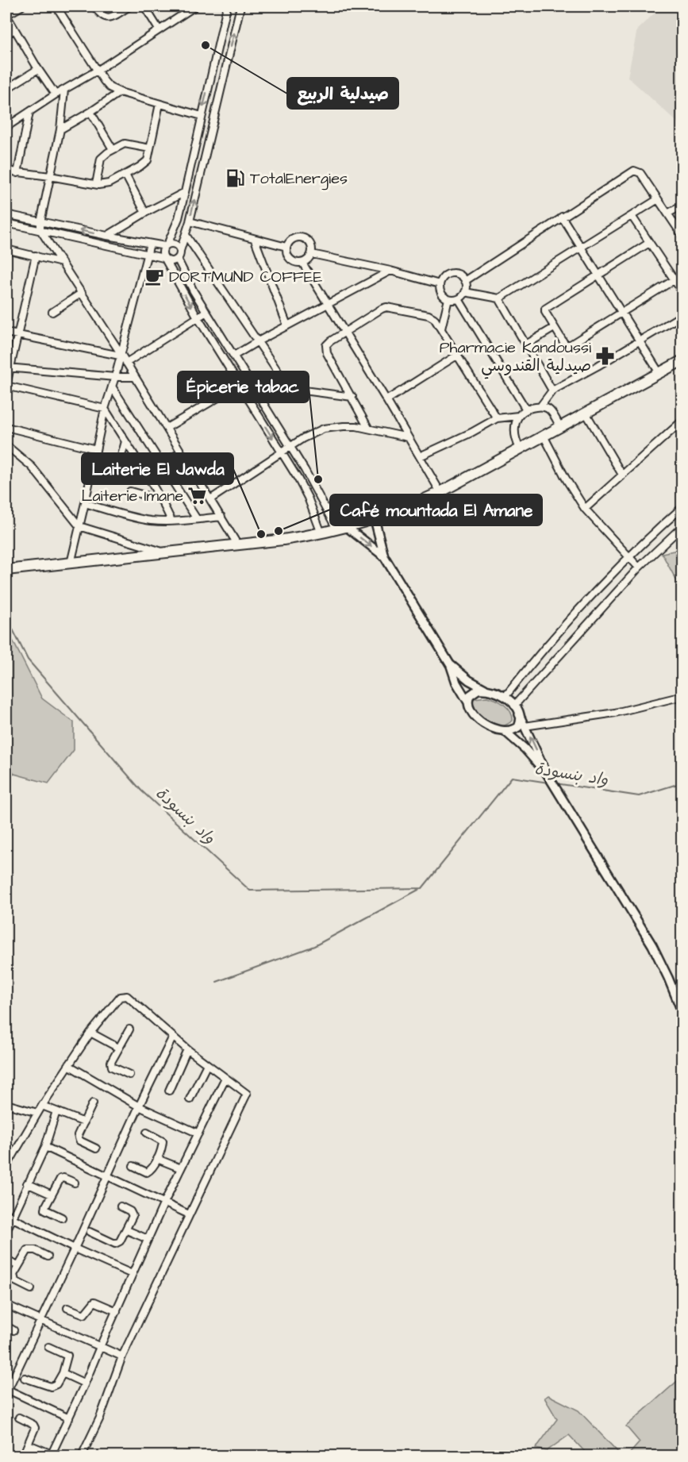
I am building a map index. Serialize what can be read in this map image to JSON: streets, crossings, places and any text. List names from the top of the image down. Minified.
{"water":["واد بنسودة"],"places":{"other":["صيدلية الربيع","Épicerie tabac","Café mountada El Amane","Laiterie El Jawda"],"fuel station":["TotalEnergies"],"cafe":["DORTMUND COFFEE"],"pharmacy":["Pharmacie Kandoussi صيدلية القندوسي"],"supermarket":["Laiterie Imane"]}}
